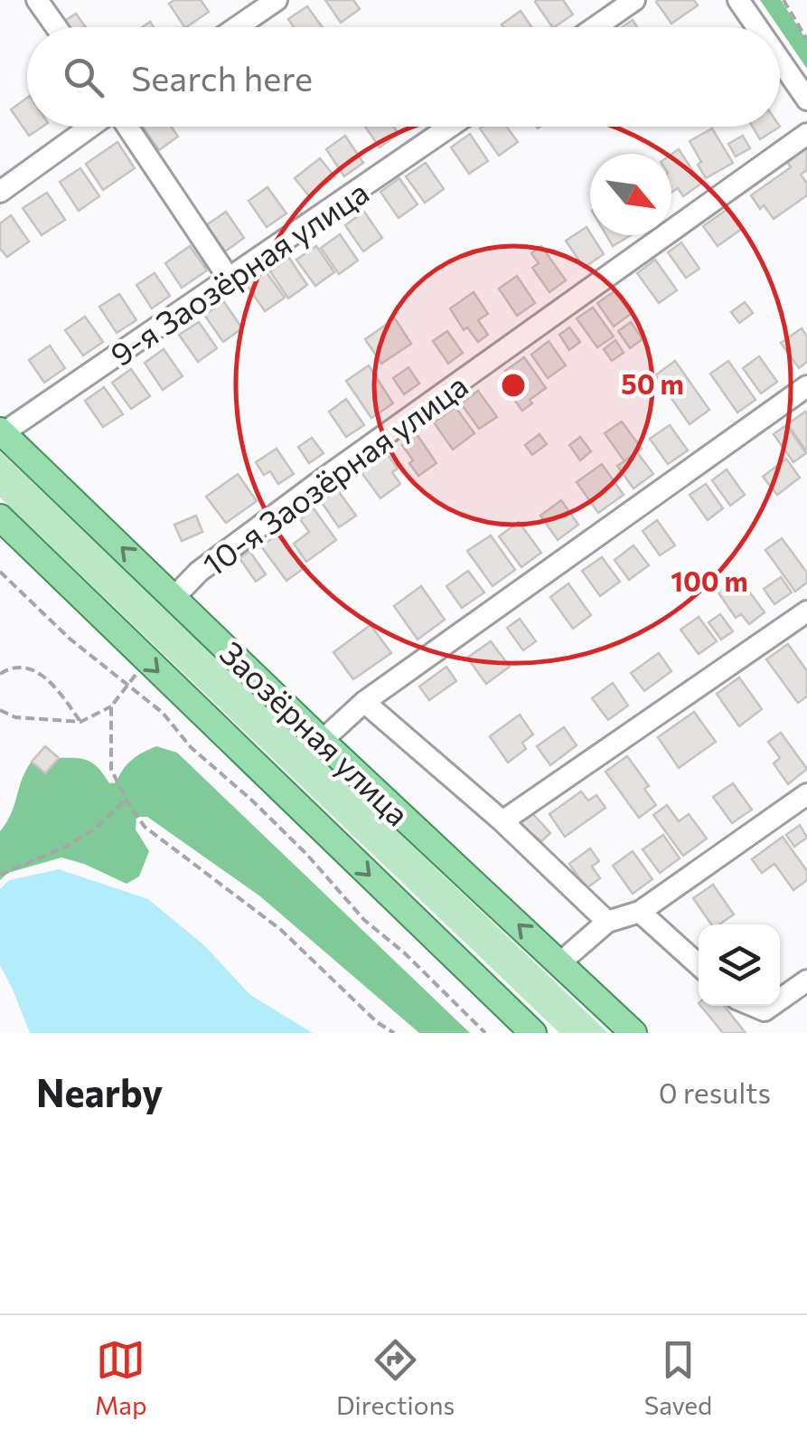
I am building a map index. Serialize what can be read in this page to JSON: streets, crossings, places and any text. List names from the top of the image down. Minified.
{"streets":{"main road":["Заозёрная улица"],"street":["9-я Заозёрная улица","10-я Заозёрная улица"]},"crossings":[["9-я Заозёрная улица","Заозёрная улица"],["10-я Заозёрная улица","Заозёрная улица"]],"north":"bottom right","page":{"search":"Search here","heading":["Nearby","0 results"],"nav":["Map","Directions","Saved"]},"rings":["50 m","100 m"]}
